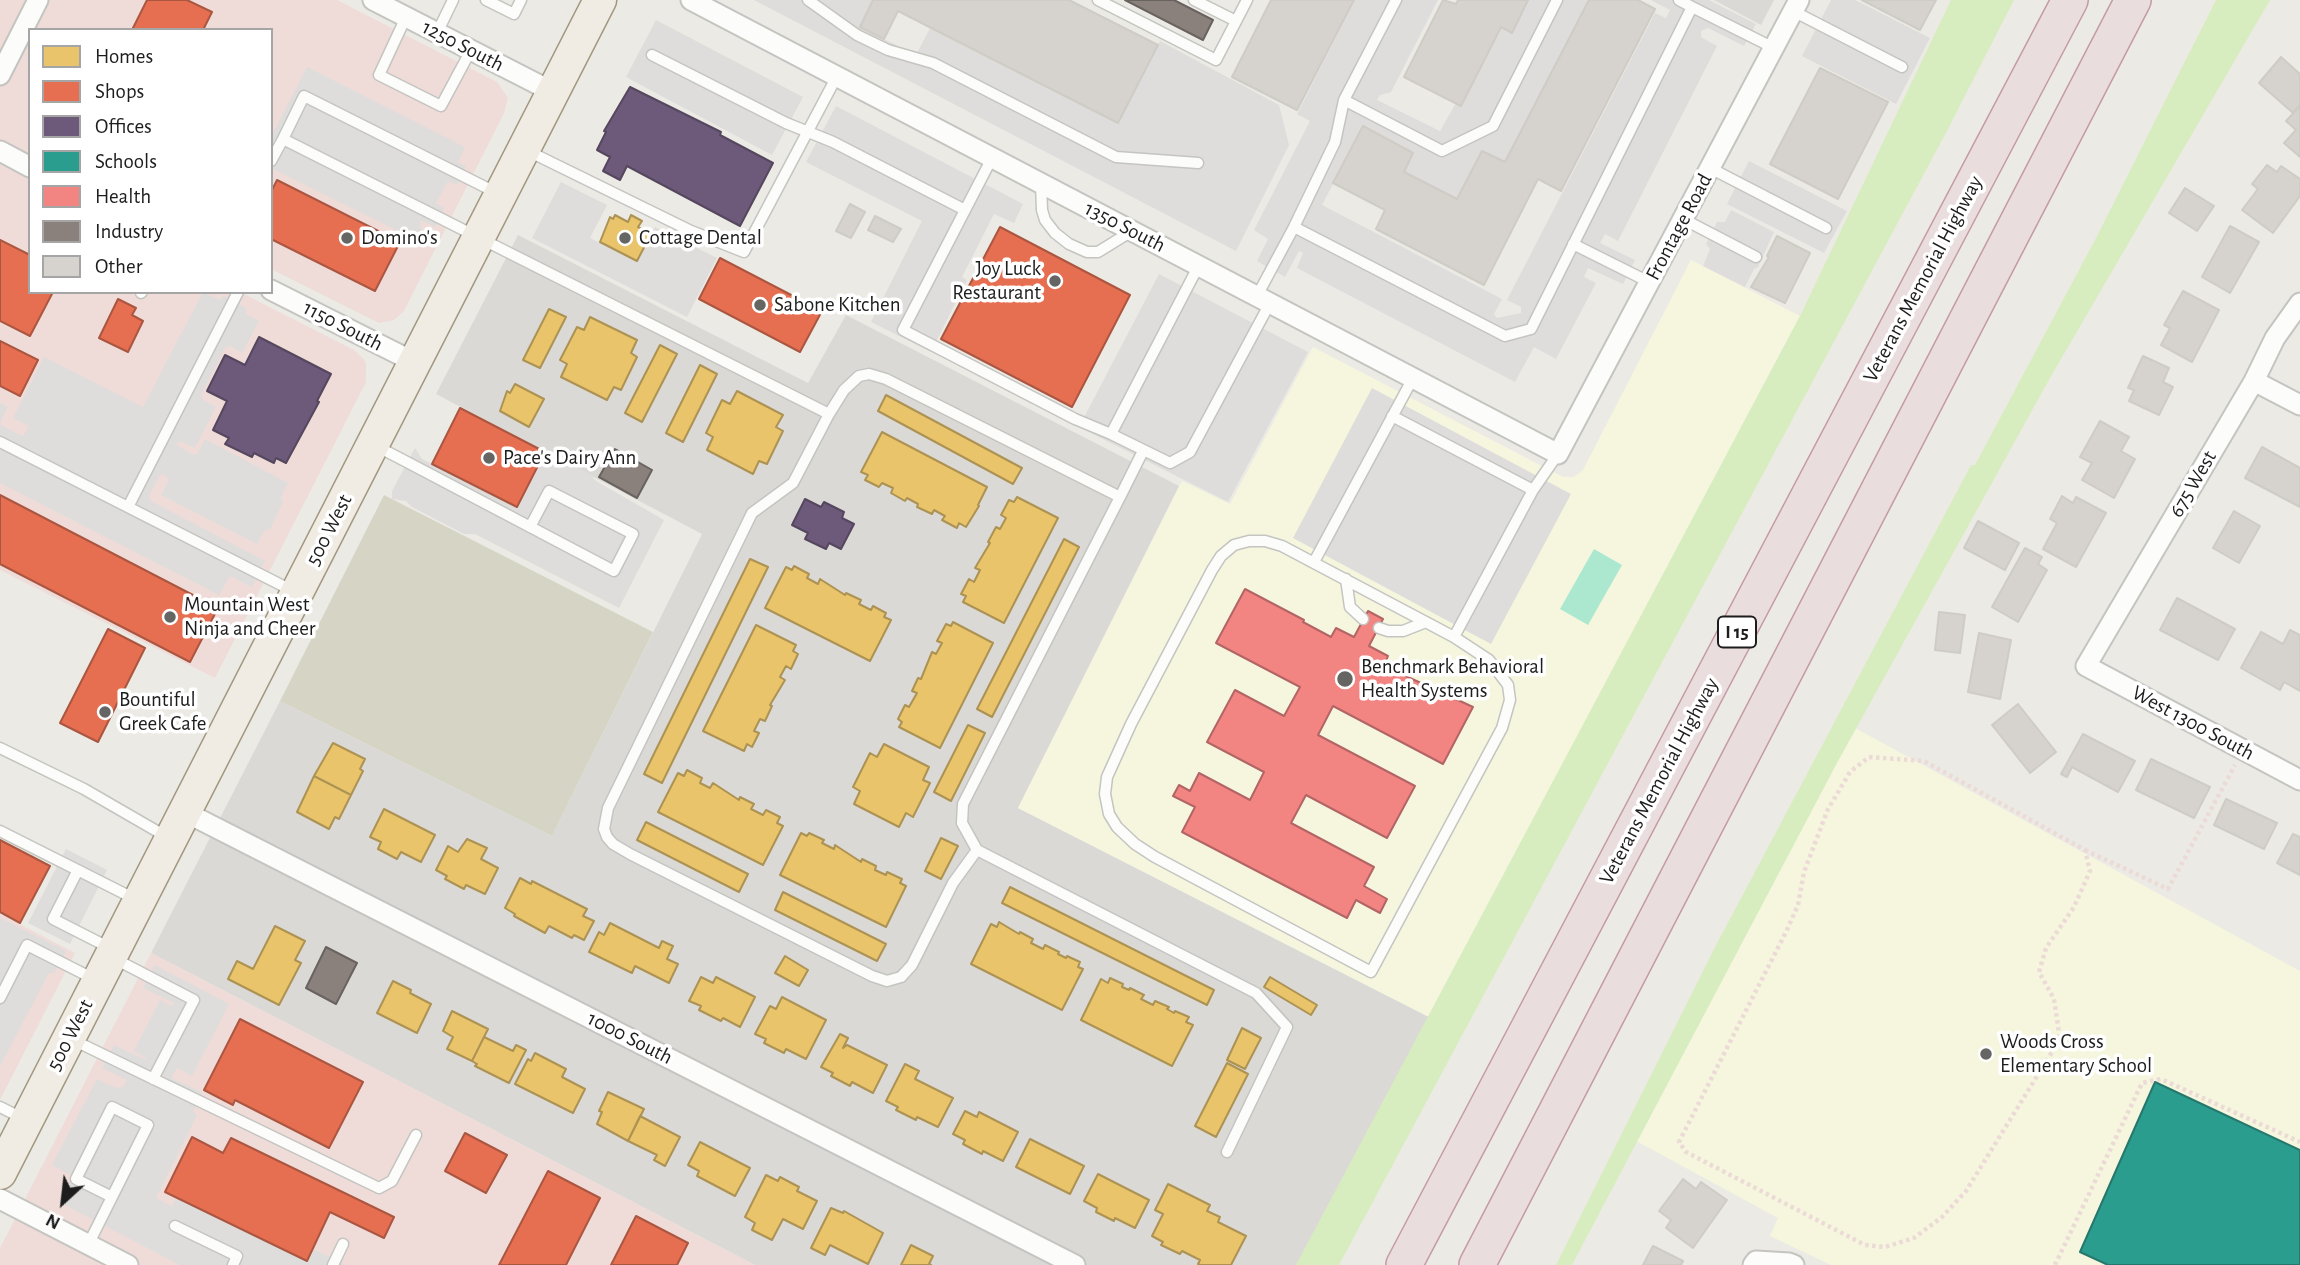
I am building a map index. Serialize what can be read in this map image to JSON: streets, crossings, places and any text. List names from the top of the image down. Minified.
{"streets":{"highway":["Veterans Memorial Highway","I 15"],"main road":["500 West"],"street":["1250 South","1350 South","Frontage Road","1150 South","675 West","West 1300 South","1000 South"]},"crossings":[["1250 South","500 West"],["1350 South","Frontage Road"],["1150 South","500 West"],["675 West","West 1300 South"],["500 West","1000 South"]],"places":["Domino's","Cottage Dental","Joy Luck Restaurant","Sabone Kitchen","Pace's Dairy Ann","Mountain West Ninja and Cheer","Benchmark Behavioral Health Systems","Bountiful Greek Cafe","Woods Cross Elementary School"],"legend":["Homes","Shops","Offices","Schools","Health","Industry","Other"],"north":"bottom left"}
